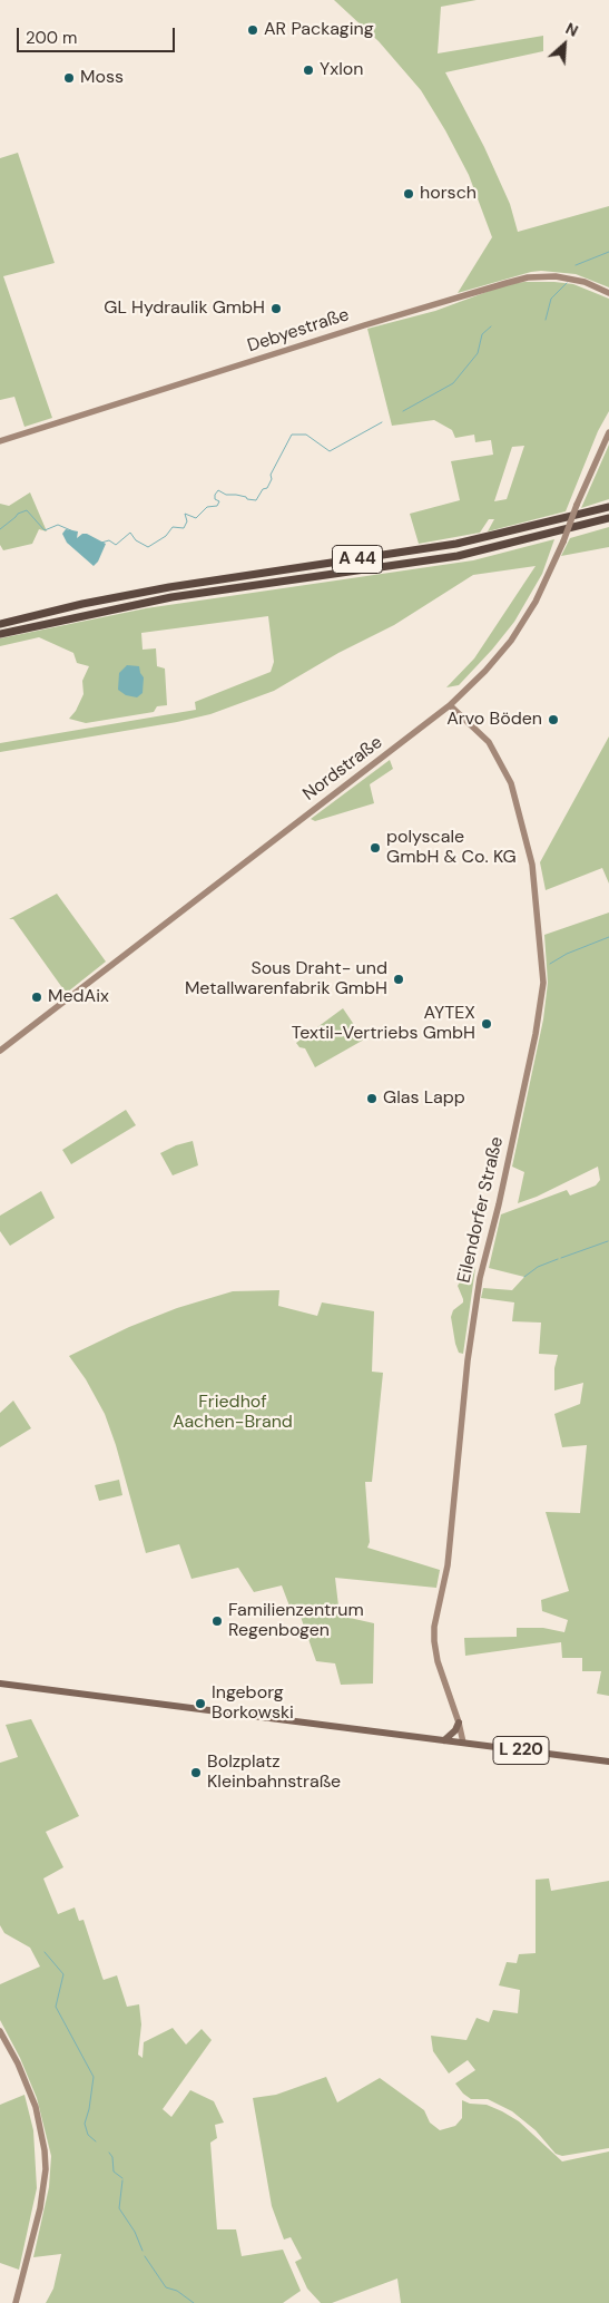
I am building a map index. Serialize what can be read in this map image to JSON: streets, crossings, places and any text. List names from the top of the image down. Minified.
{"streets":{"highway":["A 44"],"main road":["L 220"],"street":["Debyestraße","Nordstraße","Eilendorfer Straße"]},"crossings":[["Nordstraße","Eilendorfer Straße"],["Eilendorfer Straße","L 220"]],"parks":["Friedhof Aachen-Brand"],"places":["AR Packaging","Yxlon","Moss","horsch","GL Hydraulik GmbH","Arvo Böden","polyscale GmbH & Co. KG","Sous Draht- und Metallwarenfabrik GmbH","MedAix","AYTEX Textil-Vertriebs GmbH","Glas Lapp","Familienzentrum Regenbogen","Ingeborg Borkowski","Bolzplatz Kleinbahnstraße"],"scale_bar":"200 m","north":"top right"}
